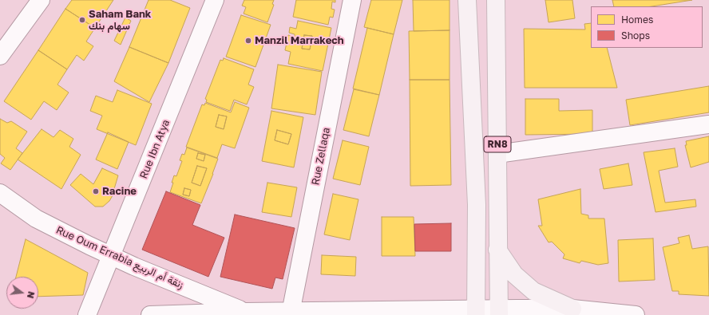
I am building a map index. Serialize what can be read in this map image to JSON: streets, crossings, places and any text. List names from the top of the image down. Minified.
{"streets":{"main road":["RN8"],"street":["Rue Ibn Atya","Rue Zellaqa","Rue Oum Errabia زنقة أم الربيع"]},"crossings":[["Rue Ibn Atya","Rue Oum Errabia زنقة أم الربيع"]],"places":["Saham Bank سهام بنك","Manzil Marrakech","Racine"],"legend":["Homes","Shops"],"north":"right"}
